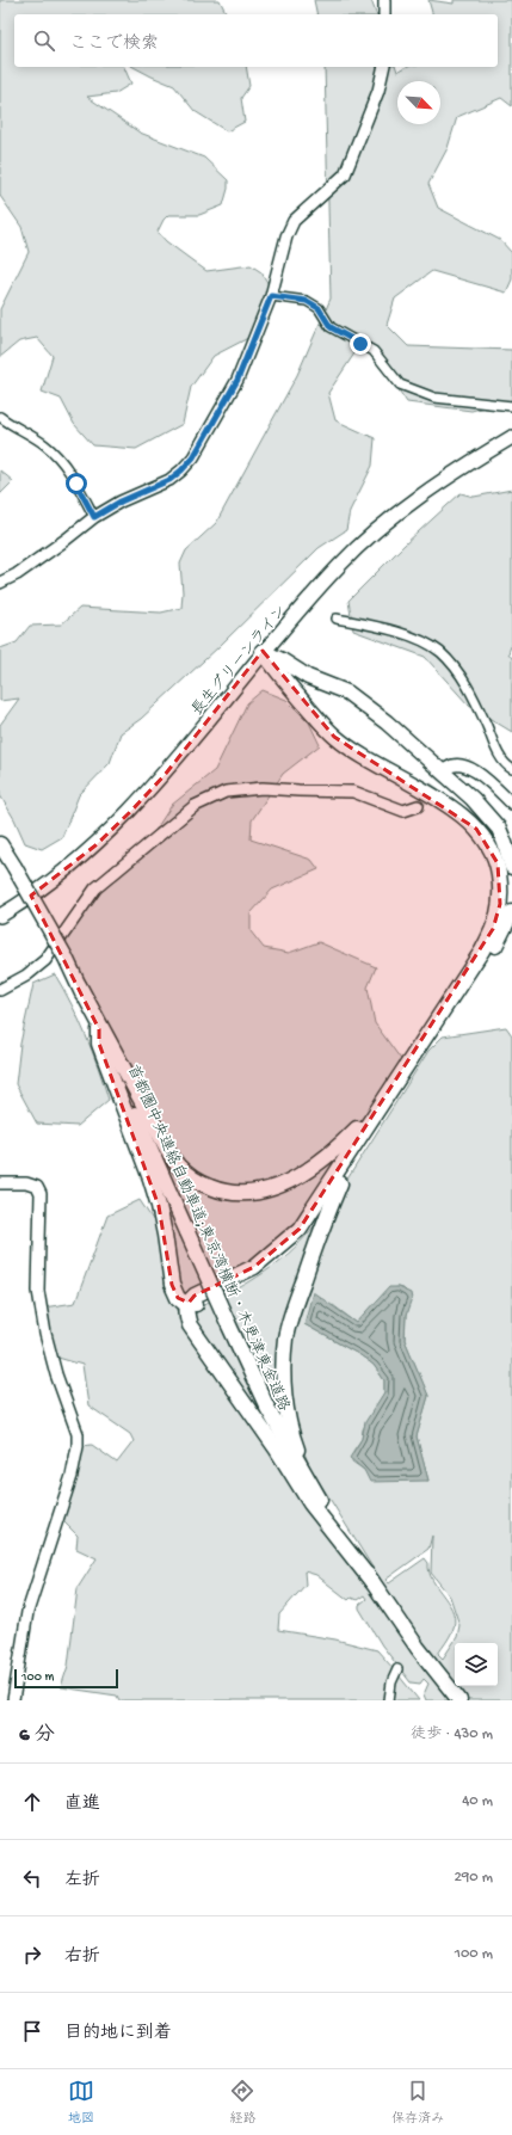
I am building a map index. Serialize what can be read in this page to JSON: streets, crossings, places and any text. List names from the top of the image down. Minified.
{"streets":{"highway":["長生グリーンライン","首都圏中央連絡自動車道;東京湾横断・木更津東金道路"]},"scale_bar":"100 m","north":"bottom right","page":{"search":"ここで検索","scale":"100 m","heading":["6 分","徒歩 · 430 m"],"list":[["直進","40 m"],["左折","290 m"],["右折","100 m"],"目的地に到着"],"nav":["地図","経路","保存済み"]}}
